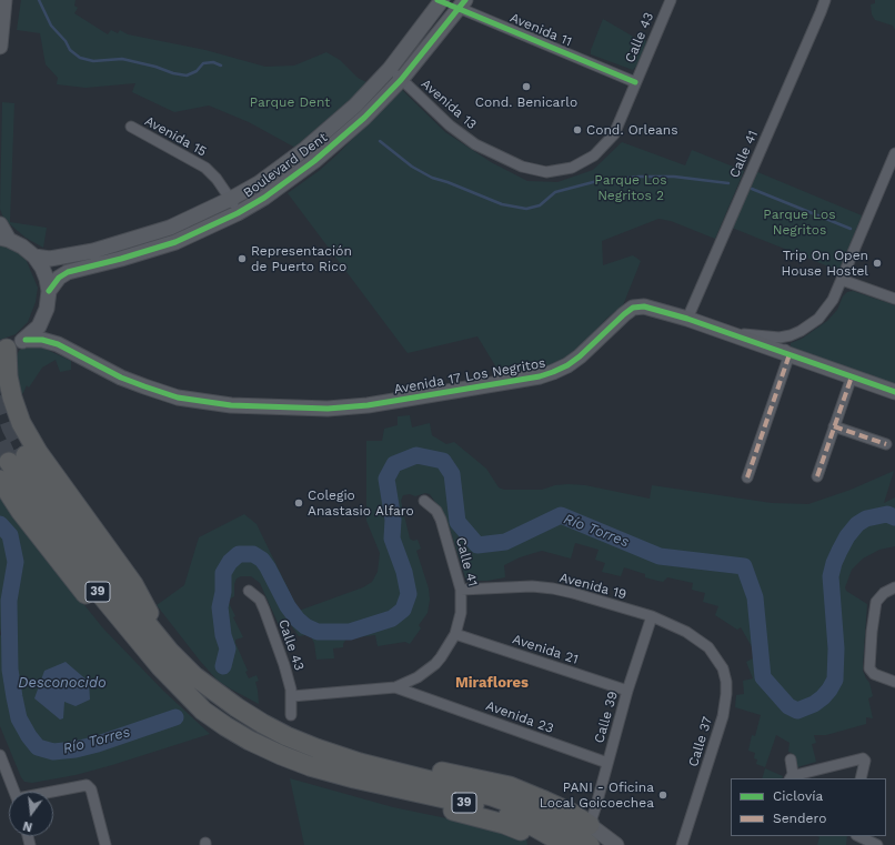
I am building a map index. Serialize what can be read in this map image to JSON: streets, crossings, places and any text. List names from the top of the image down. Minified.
{"streets":{"highway":["39"],"street":["Avenida 11","Calle 43","Avenida 13","Avenida 15","Calle 41","Boulevard Dent","Avenida 17 Los Negritos","Avenida 19","Avenida 21","Avenida 23","Calle 39","Calle 37"]},"crossings":[["Avenida 11","Calle 43"],["Avenida 11","Boulevard Dent"],["Calle 43","Avenida 13"],["Calle 43","Avenida 23"],["Avenida 13","Boulevard Dent"],["Avenida 15","Boulevard Dent"],["Calle 41","Avenida 17 Los Negritos"],["Calle 41","Avenida 19"],["Calle 41","Avenida 21"],["Calle 41","Avenida 23"],["Avenida 19","Calle 39"],["Avenida 19","Calle 37"],["Avenida 21","Calle 39"],["Avenida 23","Calle 39"]],"districts":["Miraflores"],"water":["Río Torres","Desconocido"],"parks":["Parque Dent","Parque Los Negritos 2","Parque Los Negritos"],"places":["Cond. Benicarlo","Cond. Orleans","Representación de Puerto Rico","Trip On Open House Hostel","Colegio Anastasio Alfaro","PANI - Oficina Local Goicoechea"],"legend":["Ciclovía","Sendero"],"north":"bottom"}
